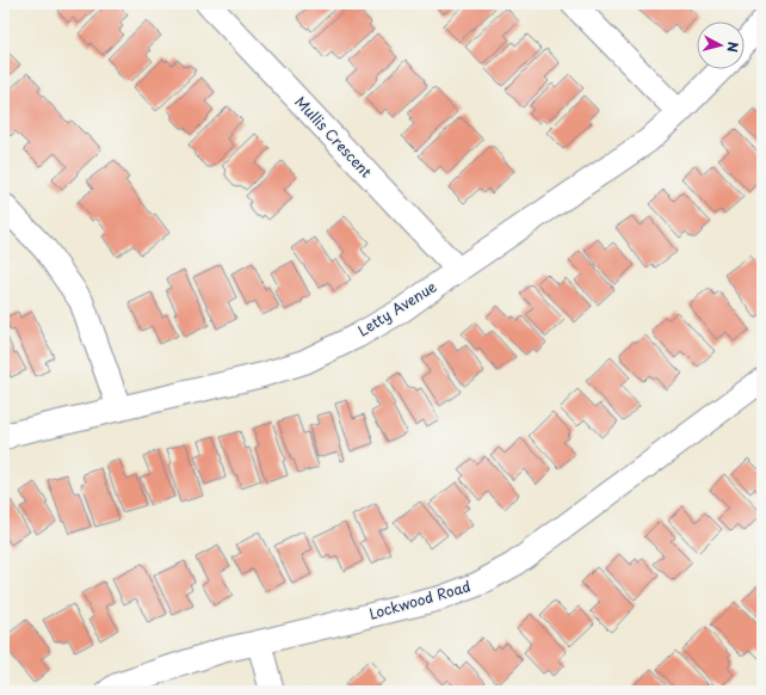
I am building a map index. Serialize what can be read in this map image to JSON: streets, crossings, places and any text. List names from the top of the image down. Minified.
{"streets":{"street":["Mullis Crescent","Letty Avenue","Lockwood Road"]},"crossings":[["Mullis Crescent","Letty Avenue"]],"north":"right"}
